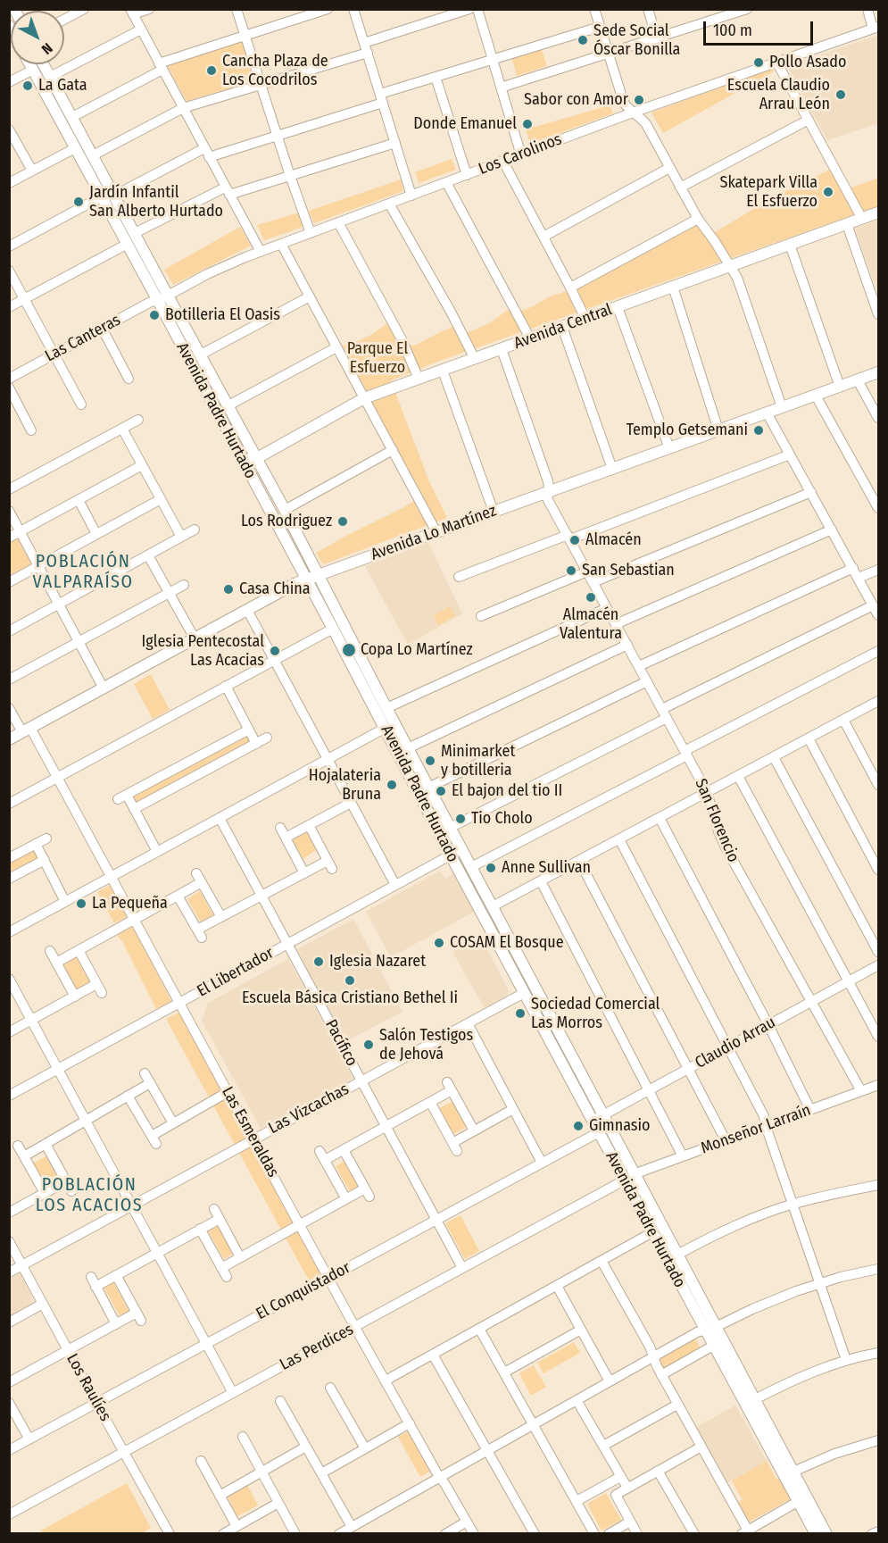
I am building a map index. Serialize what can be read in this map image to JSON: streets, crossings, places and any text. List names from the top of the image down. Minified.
{"streets":{"main road":["Avenida Central","Avenida Padre Hurtado","Avenida Lo Martínez"],"street":["Los Carolinos","Las Canteras","San Florencio","El Libertador","Pacífico","Claudio Arrau","Las Vizcachas","Monseñor Larraín","Las Esmeraldas","El Conquistador","Las Perdices","Los Raulíes"]},"crossings":[["Los Carolinos","Las Canteras"],["Los Carolinos","Avenida Padre Hurtado"],["Avenida Central","Avenida Padre Hurtado"],["Avenida Central","San Florencio"],["Las Canteras","Avenida Padre Hurtado"],["Avenida Padre Hurtado","Avenida Lo Martínez"],["Avenida Padre Hurtado","El Libertador"],["Avenida Padre Hurtado","Claudio Arrau"],["Avenida Padre Hurtado","Las Vizcachas"],["Avenida Padre Hurtado","Monseñor Larraín"],["Avenida Padre Hurtado","El Conquistador"],["Avenida Padre Hurtado","Las Perdices"],["Avenida Lo Martínez","San Florencio"],["Avenida Lo Martínez","Las Esmeraldas"],["San Florencio","Claudio Arrau"],["San Florencio","Monseñor Larraín"],["El Libertador","Pacífico"],["El Libertador","Las Esmeraldas"],["Pacífico","Las Vizcachas"],["Pacífico","El Conquistador"],["Pacífico","Las Perdices"],["Las Vizcachas","Las Esmeraldas"],["Las Vizcachas","Los Raulíes"],["Monseñor Larraín","Las Perdices"],["Las Esmeraldas","El Conquistador"],["Las Esmeraldas","Las Perdices"],["El Conquistador","Los Raulíes"],["Las Perdices","Los Raulíes"]],"districts":["POBLACIÓN VALPARAÍSO","POBLACIÓN LOS ACACIOS"],"parks":["Parque El Esfuerzo"],"places":["Sede Social Óscar Bonilla","Pollo Asado","Cancha Plaza de Los Cocodrilos","La Gata","Escuela Claudio Arrau León","Sabor con Amor","Donde Emanuel","Skatepark Villa El Esfuerzo","Jardín Infantil San Alberto Hurtado","Botilleria El Oasis","Templo Getsemani","Los Rodriguez","Almacén","San Sebastian","Casa China","Almacén Valentura","Copa Lo Martínez","Iglesia Pentecostal Las Acacias","Minimarket y botilleria","Hojalateria Bruna","El bajon del tio II","Tio Cholo","Anne Sullivan","La Pequeña","COSAM El Bosque","Iglesia Nazaret","Escuela Básica Cristiano Bethel Ii","Sociedad Comercial Las Morros","Salón Testigos de Jehová","Gimnasio"],"scale_bar":"100 m","north":"bottom right"}
